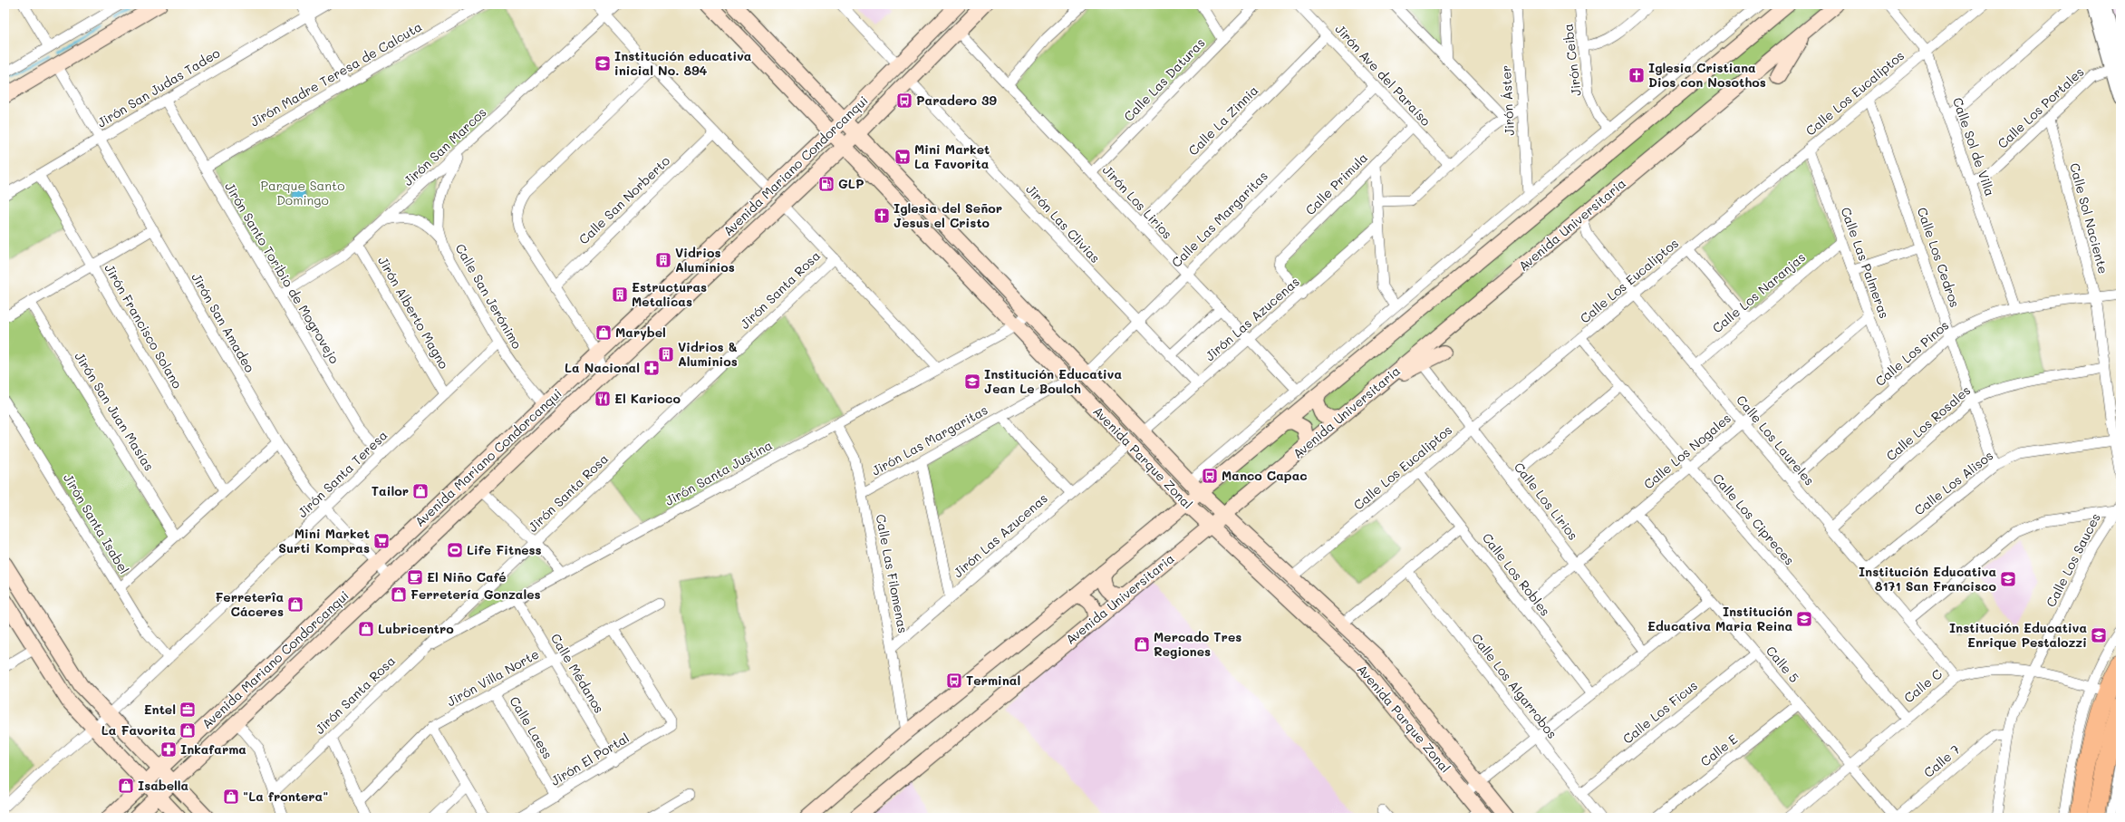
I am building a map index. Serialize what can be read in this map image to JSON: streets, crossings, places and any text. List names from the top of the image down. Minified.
{"streets":{"main road":["Avenida Mariano Condorcanqui","Avenida Universitaria","Avenida Parque Zonal"],"street":["Jirón Ceiba","Jirón Madre Teresa de Calcuta","Jirón Ave del Paraíso","Calle Las Daturas","Jirón San Judas Tadeo","Calle Los Eucaliptos","Jirón Áster","Calle Los Portales","Calle La Zinnia","Jirón San Marcos","Calle Sol de Villa","Calle Primula","Calle San Norberto","Jirón Los Lirios","Calle Sol Naciente","Calle Las Margaritas","Jirón Las Clivias","Calle Los Cedros","Calle Las Palmeras","Jirón Santo Toribio de Mogrovejo","Jirón Santa Rosa","Calle Los Naranjas","Calle San Jerónimo","Jirón Alberto Magno","Jirón Las Azucenas","Jirón San Amadeo","Jirón Francisco Solano","Calle Los Pinos","Jirón San Juan Masías","Calle Los Rosales","Jirón Las Margaritas","Calle Los Laureles","Calle Los Nogales","Jirón Santa Justina","Jirón Santa Teresa","Calle Los Alisos","Calle Los Lirios","Calle Los Cipreces","Jirón Santa Isabel","Calle Los Sauces","Calle Las Filomenas","Calle Los Robles","Calle 5","Calle Médanos","Jirón Villa Norte","Calle Los Algarrobos","Calle C","Calle Los Ficus","Calle Laess","Calle E","Jirón El Portal","Calle 7"]},"crossings":[["Jirón Madre Teresa de Calcuta","Jirón Santo Toribio de Mogrovejo"],["Jirón Ave del Paraíso","Calle La Zinnia"],["Jirón Ave del Paraíso","Calle Primula"],["Jirón Ave del Paraíso","Calle Las Margaritas"],["Calle Las Daturas","Jirón Los Lirios"],["Jirón San Judas Tadeo","Jirón Santo Toribio de Mogrovejo"],["Jirón San Judas Tadeo","Jirón San Amadeo"],["Jirón San Judas Tadeo","Jirón Francisco Solano"],["Calle Los Eucaliptos","Calle Sol de Villa"],["Calle Los Eucaliptos","Calle Los Cedros"],["Calle Los Eucaliptos","Calle Las Palmeras"],["Calle Los Eucaliptos","Calle Los Laureles"],["Calle Los Eucaliptos","Avenida Parque Zonal"],["Calle Los Eucaliptos","Calle Los Lirios"],["Calle Los Eucaliptos","Calle Los Cipreces"],["Calle Los Eucaliptos","Calle Los Robles"],["Calle Los Portales","Calle Sol de Villa"],["Calle Los Portales","Calle Sol Naciente"],["Calle La Zinnia","Jirón Los Lirios"],["Jirón San Marcos","Jirón Santo Toribio de Mogrovejo"],["Jirón San Marcos","Calle San Jerónimo"],["Jirón San Marcos","Jirón Alberto Magno"],["Calle Sol de Villa","Calle Los Pinos"],["Avenida Mariano Condorcanqui","Jirón Los Lirios"],["Avenida Mariano Condorcanqui","Jirón Las Clivias"],["Avenida Mariano Condorcanqui","Calle San Jerónimo"],["Avenida Mariano Condorcanqui","Jirón San Amadeo"],["Avenida Mariano Condorcanqui","Avenida Parque Zonal"],["Calle Primula","Jirón Las Azucenas"],["Jirón Los Lirios","Calle Las Margaritas"],["Jirón Los Lirios","Jirón Las Azucenas"],["Calle Sol Naciente","Calle Los Pinos"],["Calle Sol Naciente","Calle Los Rosales"],["Calle Sol Naciente","Calle Los Alisos"],["Calle Las Margaritas","Jirón Las Clivias"],["Calle Las Margaritas","Avenida Parque Zonal"],["Jirón Las Clivias","Jirón Las Azucenas"],["Avenida Universitaria","Calle Los Laureles"],["Avenida Universitaria","Avenida Parque Zonal"],["Calle Los Cedros","Calle Los Pinos"],["Calle Los Cedros","Calle Los Rosales"],["Calle Los Cedros","Calle Los Alisos"],["Calle Las Palmeras","Calle Los Naranjas"],["Calle Las Palmeras","Calle Los Pinos"],["Calle Las Palmeras","Calle Los Nogales"],["Jirón Santo Toribio de Mogrovejo","Jirón Santa Teresa"],["Jirón Santa Rosa","Jirón Santa Justina"],["Calle Los Naranjas","Calle Los Laureles"],["Calle San Jerónimo","Jirón Santa Teresa"],["Jirón Alberto Magno","Jirón Santa Teresa"],["Jirón Las Azucenas","Avenida Parque Zonal"],["Jirón Las Azucenas","Calle Las Filomenas"],["Jirón San Amadeo","Jirón Santa Teresa"],["Calle Los Pinos","Calle Los Laureles"],["Calle Los Rosales","Calle Los Laureles"],["Jirón Las Margaritas","Avenida Parque Zonal"],["Jirón Las Margaritas","Calle Las Filomenas"],["Calle Los Laureles","Calle Los Nogales"],["Calle Los Laureles","Calle Los Alisos"],["Calle Los Laureles","Calle C"],["Calle Los Nogales","Calle Los Lirios"],["Calle Los Nogales","Calle Los Cipreces"],["Calle Los Nogales","Calle Los Robles"],["Calle Los Nogales","Calle 5"],["Avenida Parque Zonal","Jirón Santa Justina"],["Jirón Santa Justina","Calle Las Filomenas"],["Jirón Santa Justina","Calle Médanos"],["Jirón Santa Teresa","Jirón Santa Isabel"],["Calle Los Cipreces","Calle C"],["Calle Los Sauces","Calle C"],["Calle Los Sauces","Calle 7"],["Calle 5","Calle C"],["Calle 5","Calle Los Ficus"],["Calle 5","Calle E"],["Calle 5","Calle 7"],["Calle Médanos","Jirón Villa Norte"],["Calle Médanos","Jirón El Portal"],["Jirón Villa Norte","Calle Laess"],["Jirón Villa Norte","Jirón El Portal"],["Calle Los Algarrobos","Calle Los Ficus"],["Calle Laess","Jirón El Portal"]],"parks":["Parque Santo Domingo"],"places":{"school or university":["Institución educativa inicial No. 894","Institución Educativa Jean Le Boulch","Institución Educativa 8171 San Francisco","Institución Educativa Maria Reina","Institución Educativa Enrique Pestalozzi"],"church":["Iglesia Cristiana Dios con Nosothos","Iglesia del Señor Jesus el Cristo"],"bus stop":["Paradero 39","Manco Capac","Terminal"],"supermarket":["Mini Market La Favorita","Mini Market Surti Kompras"],"fuel station":["GLP"],"building":["Vidrios Aluminios","Estructuras Metalicas","Vidrios & Aluminios"],"shop":["Marybel","Tailor","Ferretería Gonzales","Ferreterîa Cáceres","Lubricentro","Mercado Tres Regiones","La Favorita","Isabella","\"La frontera\""],"pharmacy":["La Nacional","Inkafarma"],"restaurant":["El Karioco"],"sports":["Life Fitness"],"cafe":["El Niño Café"],"office":["Entel"]}}
